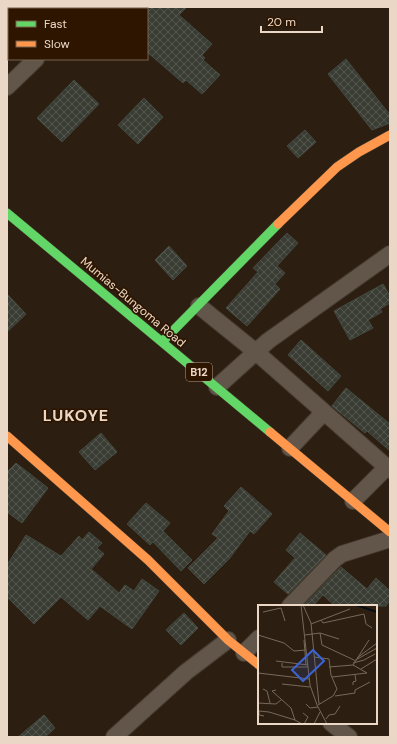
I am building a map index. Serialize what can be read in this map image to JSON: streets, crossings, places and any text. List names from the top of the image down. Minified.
{"streets":{"main road":["Mumias-Bungoma Road","B12"]},"districts":["LUKOYE"],"legend":["Fast","Slow"],"scale_bar":"20 m"}
